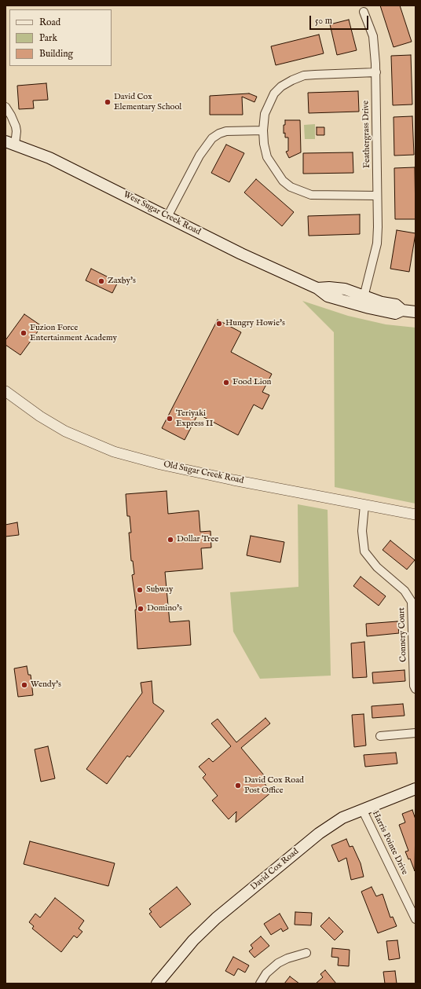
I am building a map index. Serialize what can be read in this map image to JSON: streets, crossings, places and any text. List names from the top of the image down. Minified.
{"streets":{"main road":["West Sugar Creek Road","David Cox Road"],"street":["Feathergrass Drive","Old Sugar Creek Road","Connery Court","Harris Pointe Drive"]},"crossings":[["Feathergrass Drive","West Sugar Creek Road"],["Old Sugar Creek Road","Connery Court"],["Harris Pointe Drive","David Cox Road"]],"places":["David Cox Elementary School","Zaxby's","Hungry Howie's","Fuzion Force Entertainment Academy","Food Lion","Teriyaki Express II","Dollar Tree","Subway","Domino's","Wendy's","David Cox Road Post Office"],"legend":["Road","Park","Building"],"scale_bar":"50 m"}
